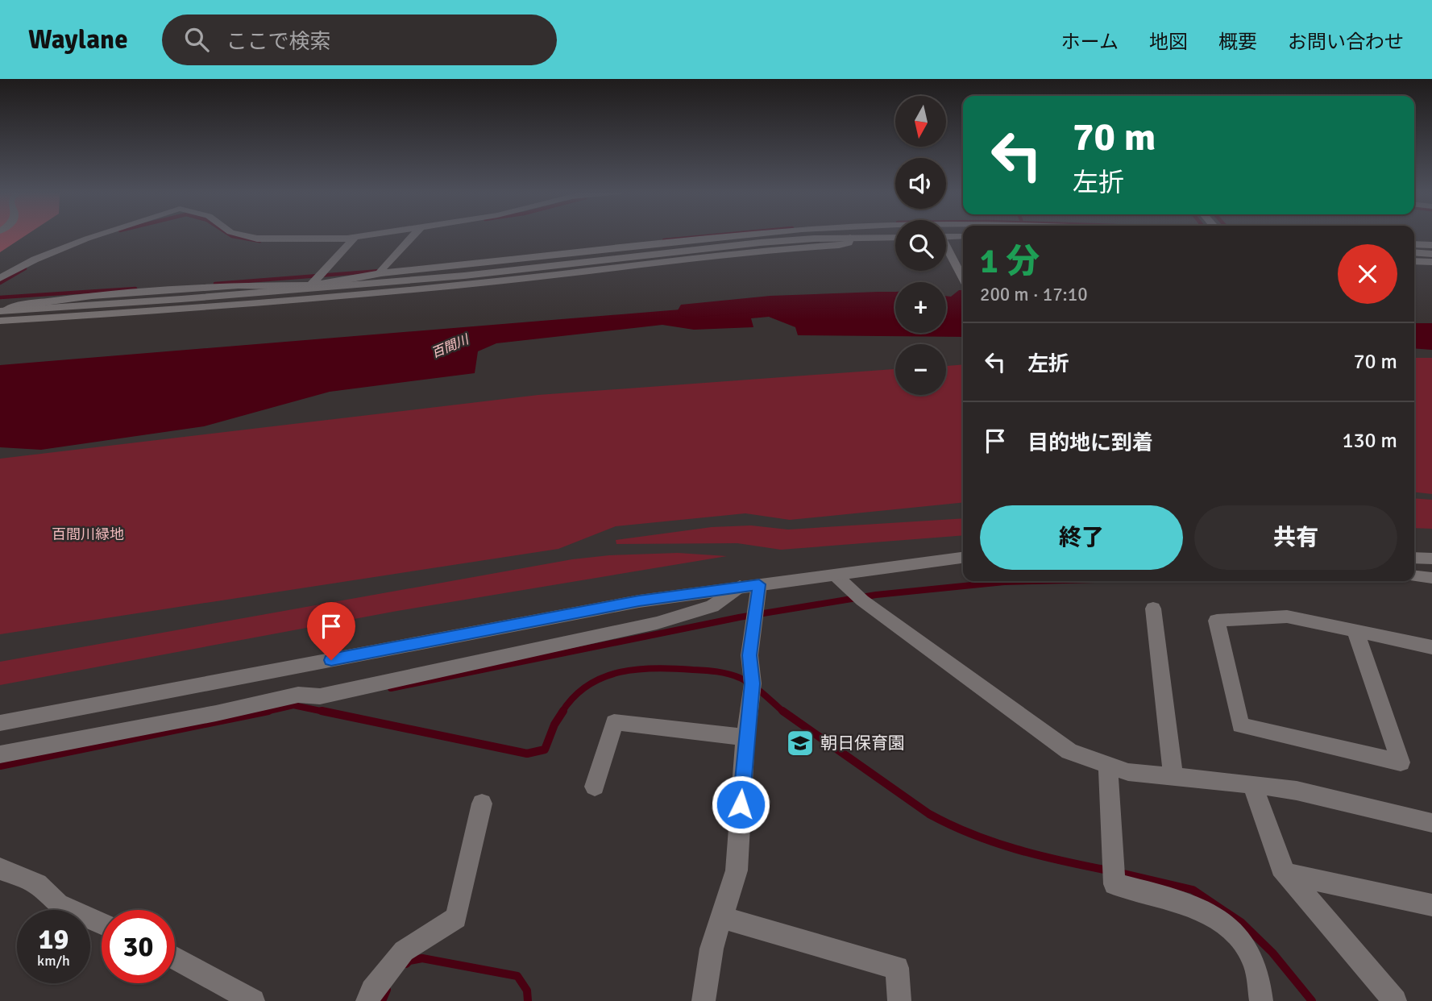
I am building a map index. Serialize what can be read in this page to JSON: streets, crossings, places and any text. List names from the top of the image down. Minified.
{"water":["百間川"],"parks":["百間川緑地"],"places":{"school or university":["朝日保育園"]},"north":"bottom","page":{"header":"Waylane","search":"ここで検索","nav":["ホーム","地図","概要","お問い合わせ"],"map_buttons":["+","−"],"turn":["70 m","左折"],"heading":["1 分","200 m · 17:10"],"list":[{"name":"左折","value":"70 m"},{"name":"目的地に到着","value":"130 m"}],"buttons":["終了","共有"],"speed":"19 km/h","limit":"30"}}
